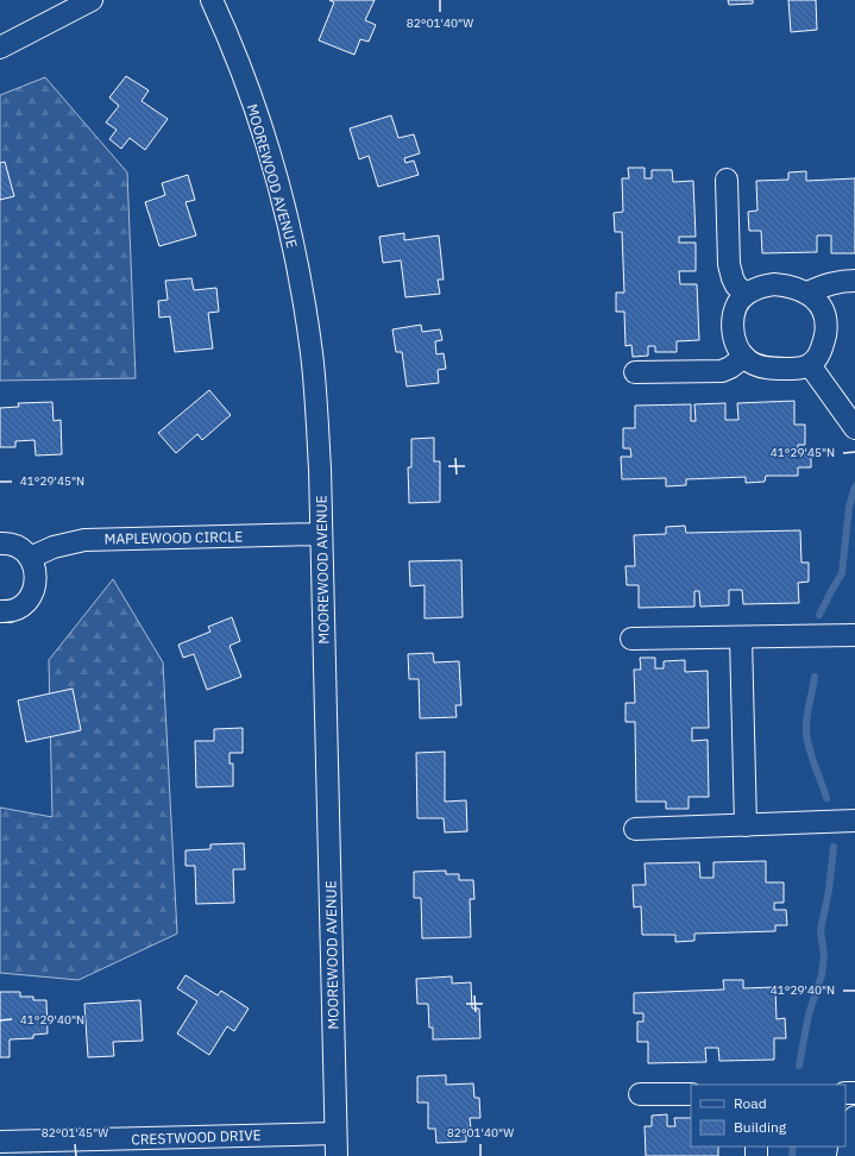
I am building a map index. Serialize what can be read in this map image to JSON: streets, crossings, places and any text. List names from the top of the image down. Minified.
{"streets":{"street":["MOOREWOOD AVENUE","MAPLEWOOD CIRCLE","CRESTWOOD DRIVE"]},"crossings":[["MOOREWOOD AVENUE","MAPLEWOOD CIRCLE"],["MOOREWOOD AVENUE","CRESTWOOD DRIVE"]],"legend":["Road","Building"],"coordinates":["82°01'40\"W","41°29'45\"N","41°29'40\"N","82°01'45\"W"]}
